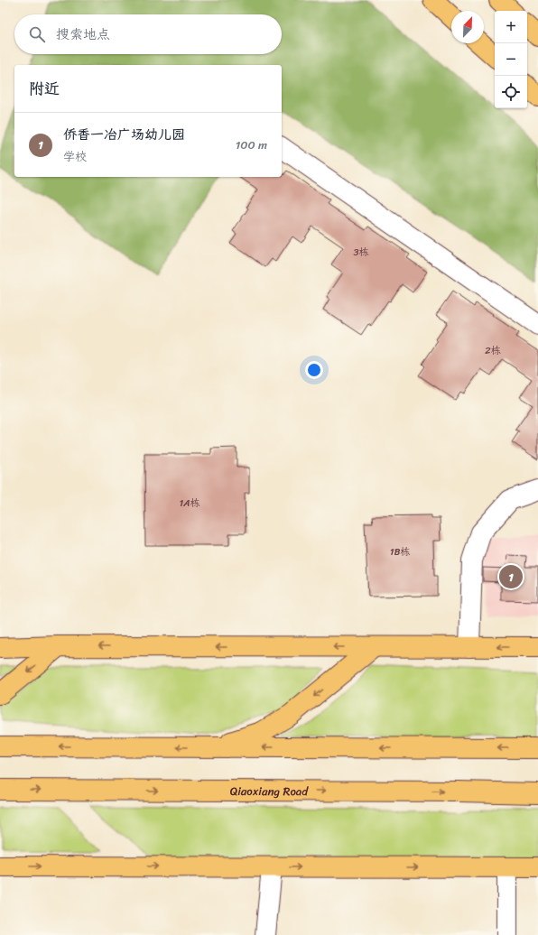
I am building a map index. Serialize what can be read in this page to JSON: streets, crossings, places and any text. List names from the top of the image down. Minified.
{"streets":{"main road":["Qiaoxiang Road"]},"house_numbers":["3栋","2栋","1A栋","1B栋"],"north":"top right","page":{"map_buttons":["+","−"],"search":"搜索地点","heading":"附近","list":[{"mark":"1","name":"侨香一冶广场幼儿园","note":"学校","value":"100 m"}],"pins":"1"}}
